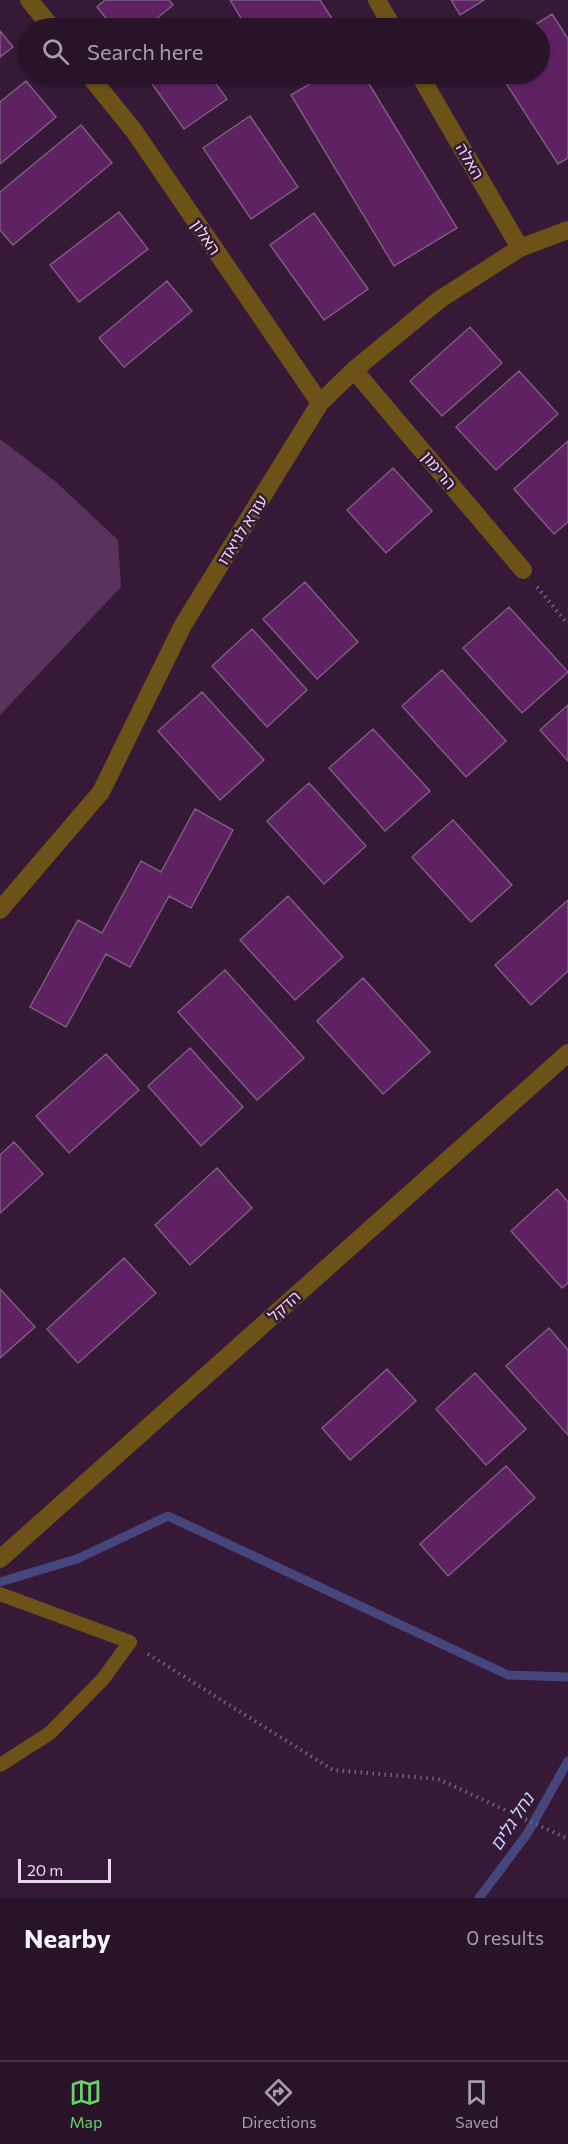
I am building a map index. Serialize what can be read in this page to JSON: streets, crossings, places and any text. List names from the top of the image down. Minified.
{"streets":{"street":["האלה","האלון","הרימון","עזרא לניאדו","הדקל"]},"crossings":[["האלה","עזרא לניאדו"],["האלון","עזרא לניאדו"],["הרימון","עזרא לניאדו"]],"water":["נחל גלים"],"scale_bar":"20 m","page":{"search":"Search here","scale":"20 m","heading":["Nearby","0 results"],"nav":["Map","Directions","Saved"]}}
